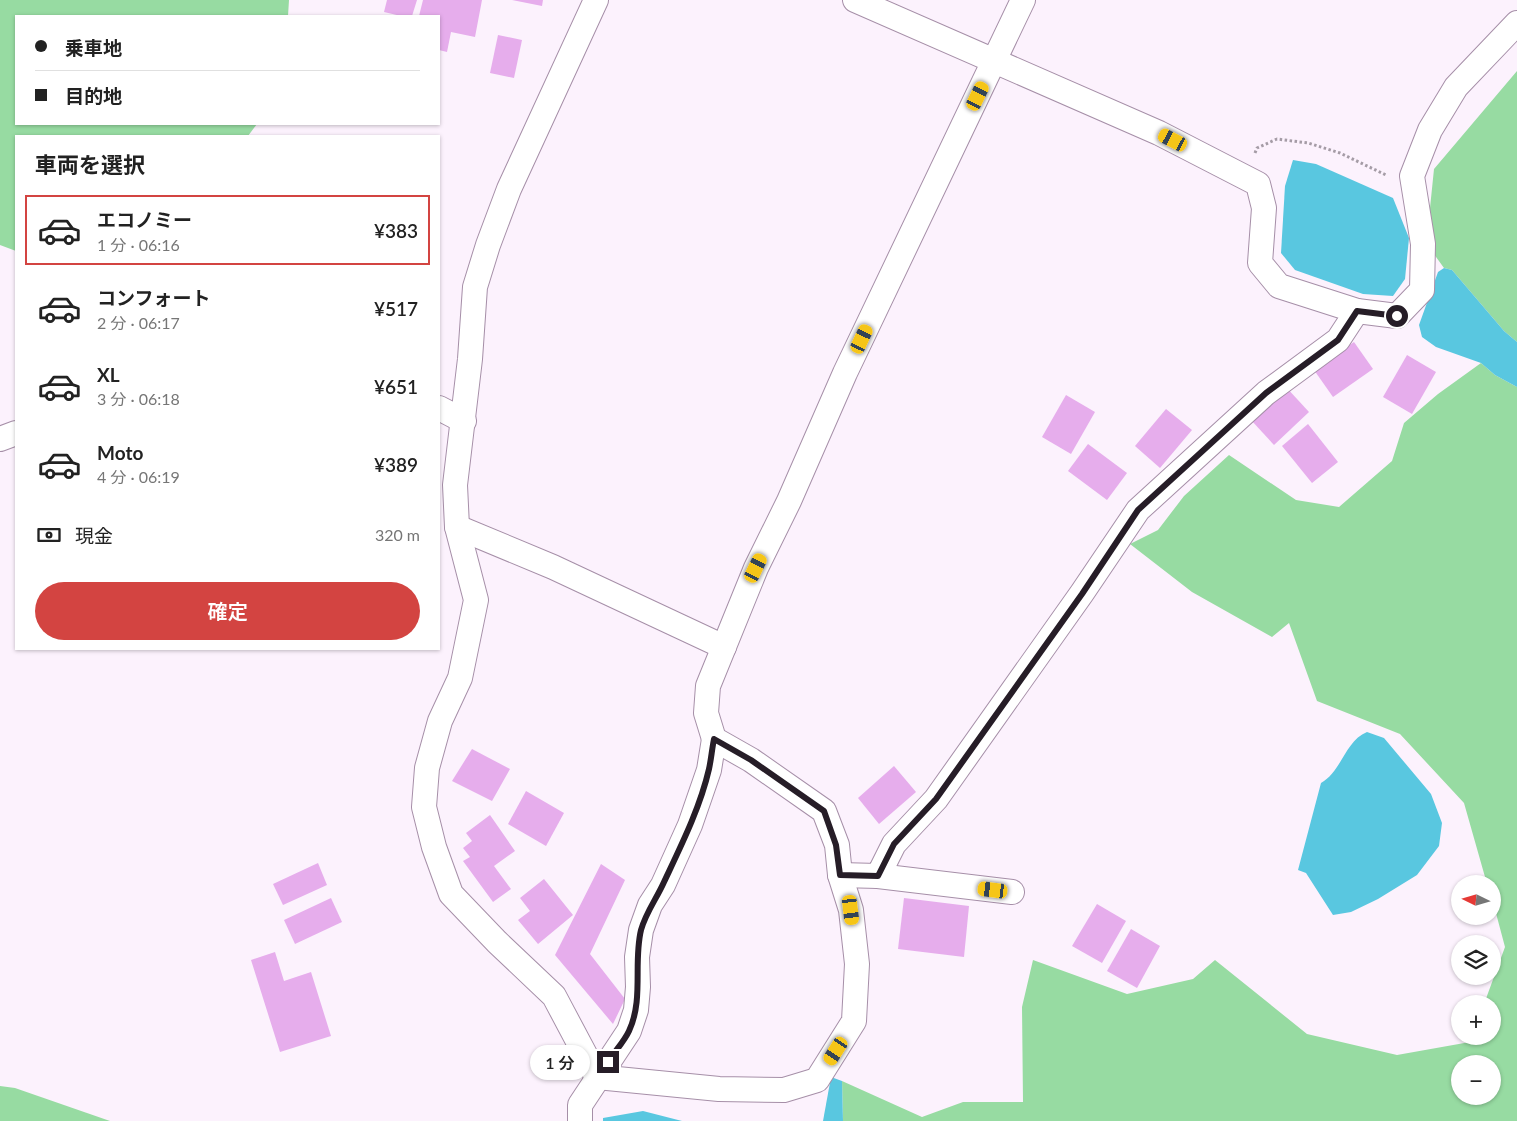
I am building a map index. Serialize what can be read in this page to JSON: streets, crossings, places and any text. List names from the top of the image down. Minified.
{"north":"left","page":{"banner":["乗車地","目的地"],"heading":"車両を選択","list":[{"name":"エコノミー","note":"1 分 · 06:16","value":"¥383"},{"name":"コンフォート","note":"2 分 · 06:17","value":"¥517"},{"name":"XL","note":"3 分 · 06:18","value":"¥651"},{"name":"Moto","note":"4 分 · 06:19","value":"¥389"}],"pay":["現金","320 m"],"buttons":"確定","map_buttons":["+","−"],"bubble":"1 分"}}
